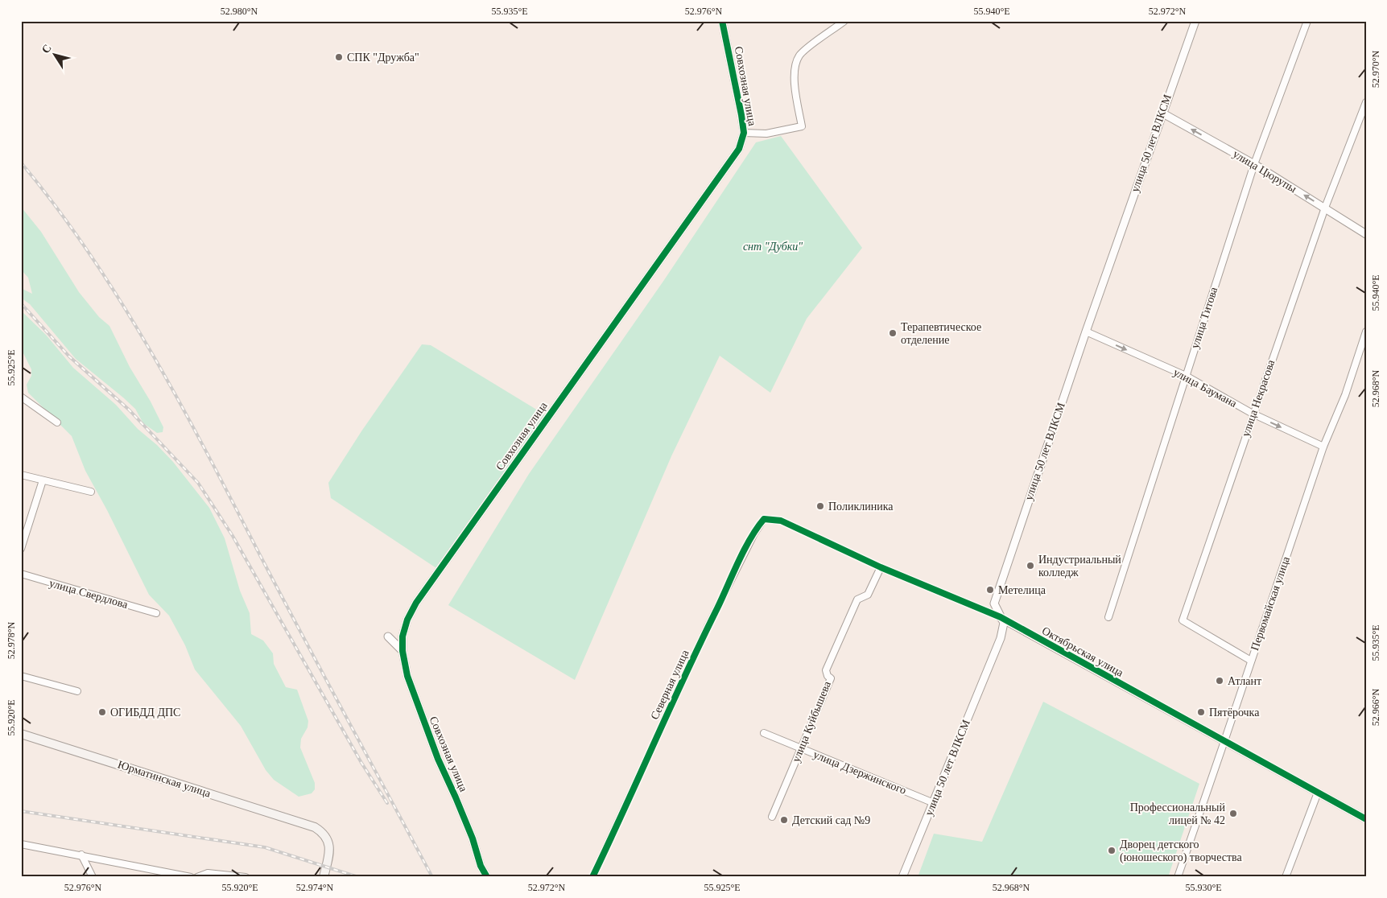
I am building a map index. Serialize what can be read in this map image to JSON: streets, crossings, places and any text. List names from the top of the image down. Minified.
{"streets":{"main road":["Юрматинская улица"],"street":["Совхозная улица","улица 50 лет ВЛКСМ","улица Цюрупы","улица Титова","улица Баумана","улица Некрасова","улица Свердлова","Первомайская улица","Октябрьская улица","Северная улица","улица Куйбышева","улица Дзержинского"]},"crossings":[["улица 50 лет ВЛКСМ","улица Цюрупы"],["улица 50 лет ВЛКСМ","улица Баумана"],["улица 50 лет ВЛКСМ","Октябрьская улица"],["улица 50 лет ВЛКСМ","улица Дзержинского"],["улица Цюрупы","улица Титова"],["улица Цюрупы","улица Некрасова"],["улица Титова","улица Баумана"],["улица Баумана","улица Некрасова"],["улица Баумана","Первомайская улица"],["улица Некрасова","Первомайская улица"],["Первомайская улица","Октябрьская улица"],["Октябрьская улица","Северная улица"],["Октябрьская улица","улица Куйбышева"],["улица Куйбышева","улица Дзержинского"]],"one_way":["улица Цюрупы","улица Баумана"],"parks":["снт \"Дубки\""],"places":["СПК \"Дружба\"","Терапевтическое отделение","Поликлиника","Индустриальный колледж","Метелица","Атлант","ОГИБДД ДПС","Пятёрочка","Профессиональный лицей № 42","Детский сад №9","Дворец детского (юношеского) творчества"],"north":"top left","coordinates":["52.980°N","55.935°E","52.976°N","55.940°E","52.972°N","52.970°N","55.925°E","52.968°N","52.978°N","52.966°N","55.920°E","52.974°N","55.930°E"]}
